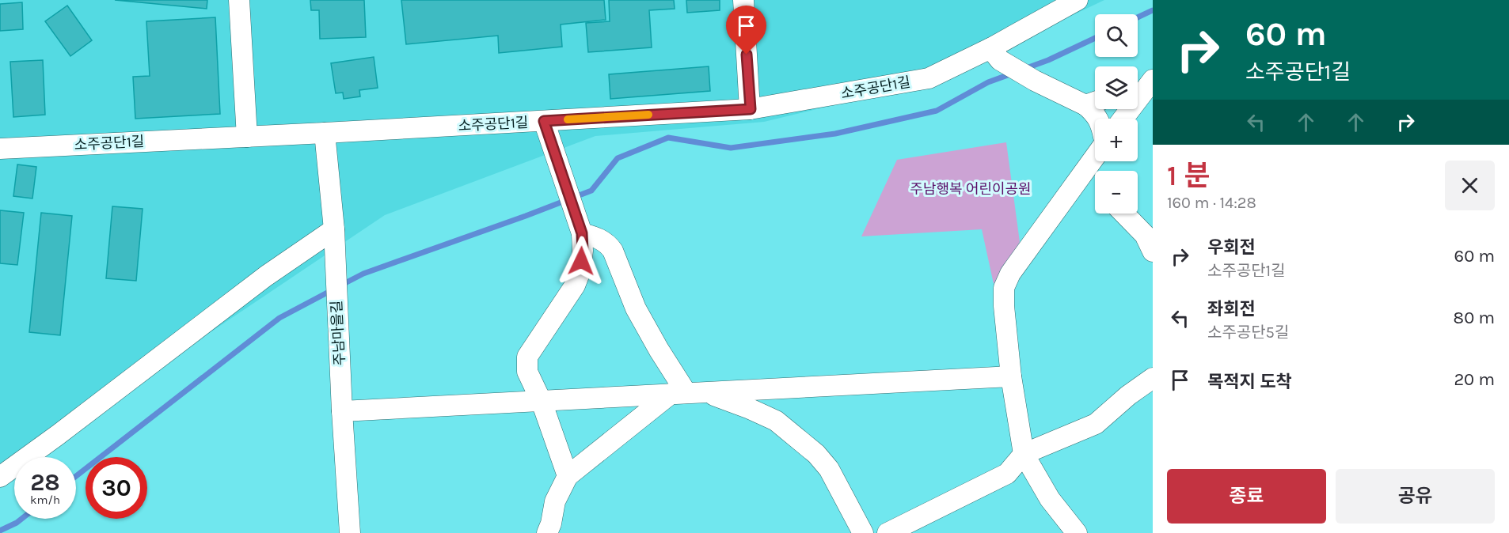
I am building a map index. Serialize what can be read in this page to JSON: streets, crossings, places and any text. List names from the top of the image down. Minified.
{"streets":{"street":["소주공단1길","주남마을길"]},"crossings":[["소주공단1길","주남마을길"]],"parks":["주남행복 어린이공원"],"page":{"turn":["60 m","소주공단1길"],"map_buttons":["+","−"],"heading":["1 분","160 m · 14:28"],"list":[{"name":"우회전","note":"소주공단1길","value":"60 m"},{"name":"좌회전","note":"소주공단5길","value":"80 m"},{"name":"목적지 도착","value":"20 m"}],"speed":"28 km/h","limit":"30","buttons":["종료","공유"]}}
